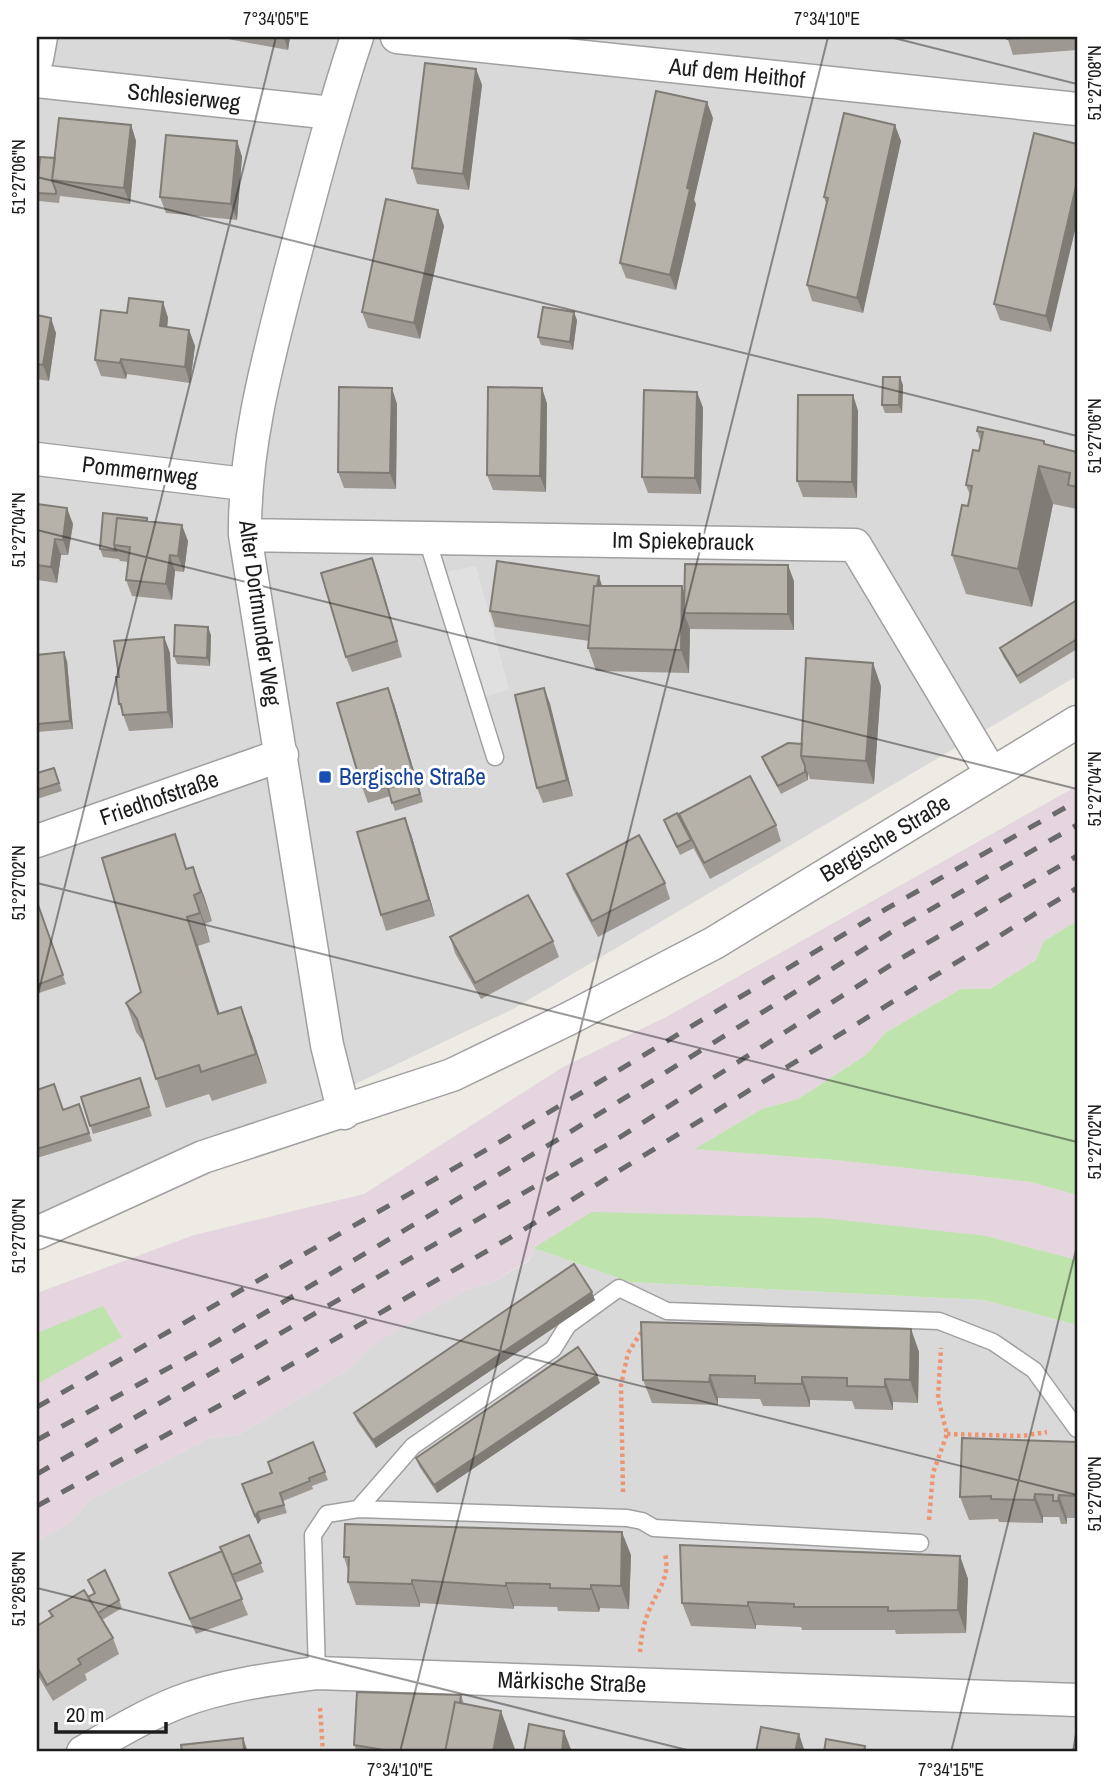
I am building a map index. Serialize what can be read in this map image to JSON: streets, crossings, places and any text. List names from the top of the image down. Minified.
{"streets":{"street":["Auf dem Heithof","Schlesierweg","Pommernweg","Im Spiekebrauck","Alter Dortmunder Weg","Friedhofstraße","Bergische Straße","Märkische Straße"]},"crossings":[["Schlesierweg","Alter Dortmunder Weg"],["Pommernweg","Alter Dortmunder Weg"],["Im Spiekebrauck","Alter Dortmunder Weg"],["Im Spiekebrauck","Bergische Straße"],["Alter Dortmunder Weg","Friedhofstraße"],["Alter Dortmunder Weg","Bergische Straße"]],"places":{"transit":["Bergische Straße"]},"scale_bar":"20 m","coordinates":["7°34'05\"E","7°34'10\"E","51°27'08\"N","51°27'06\"N","51°27'04\"N","51°27'02\"N","51°27'00\"N","51°26'58\"N","7°34'15\"E"]}
